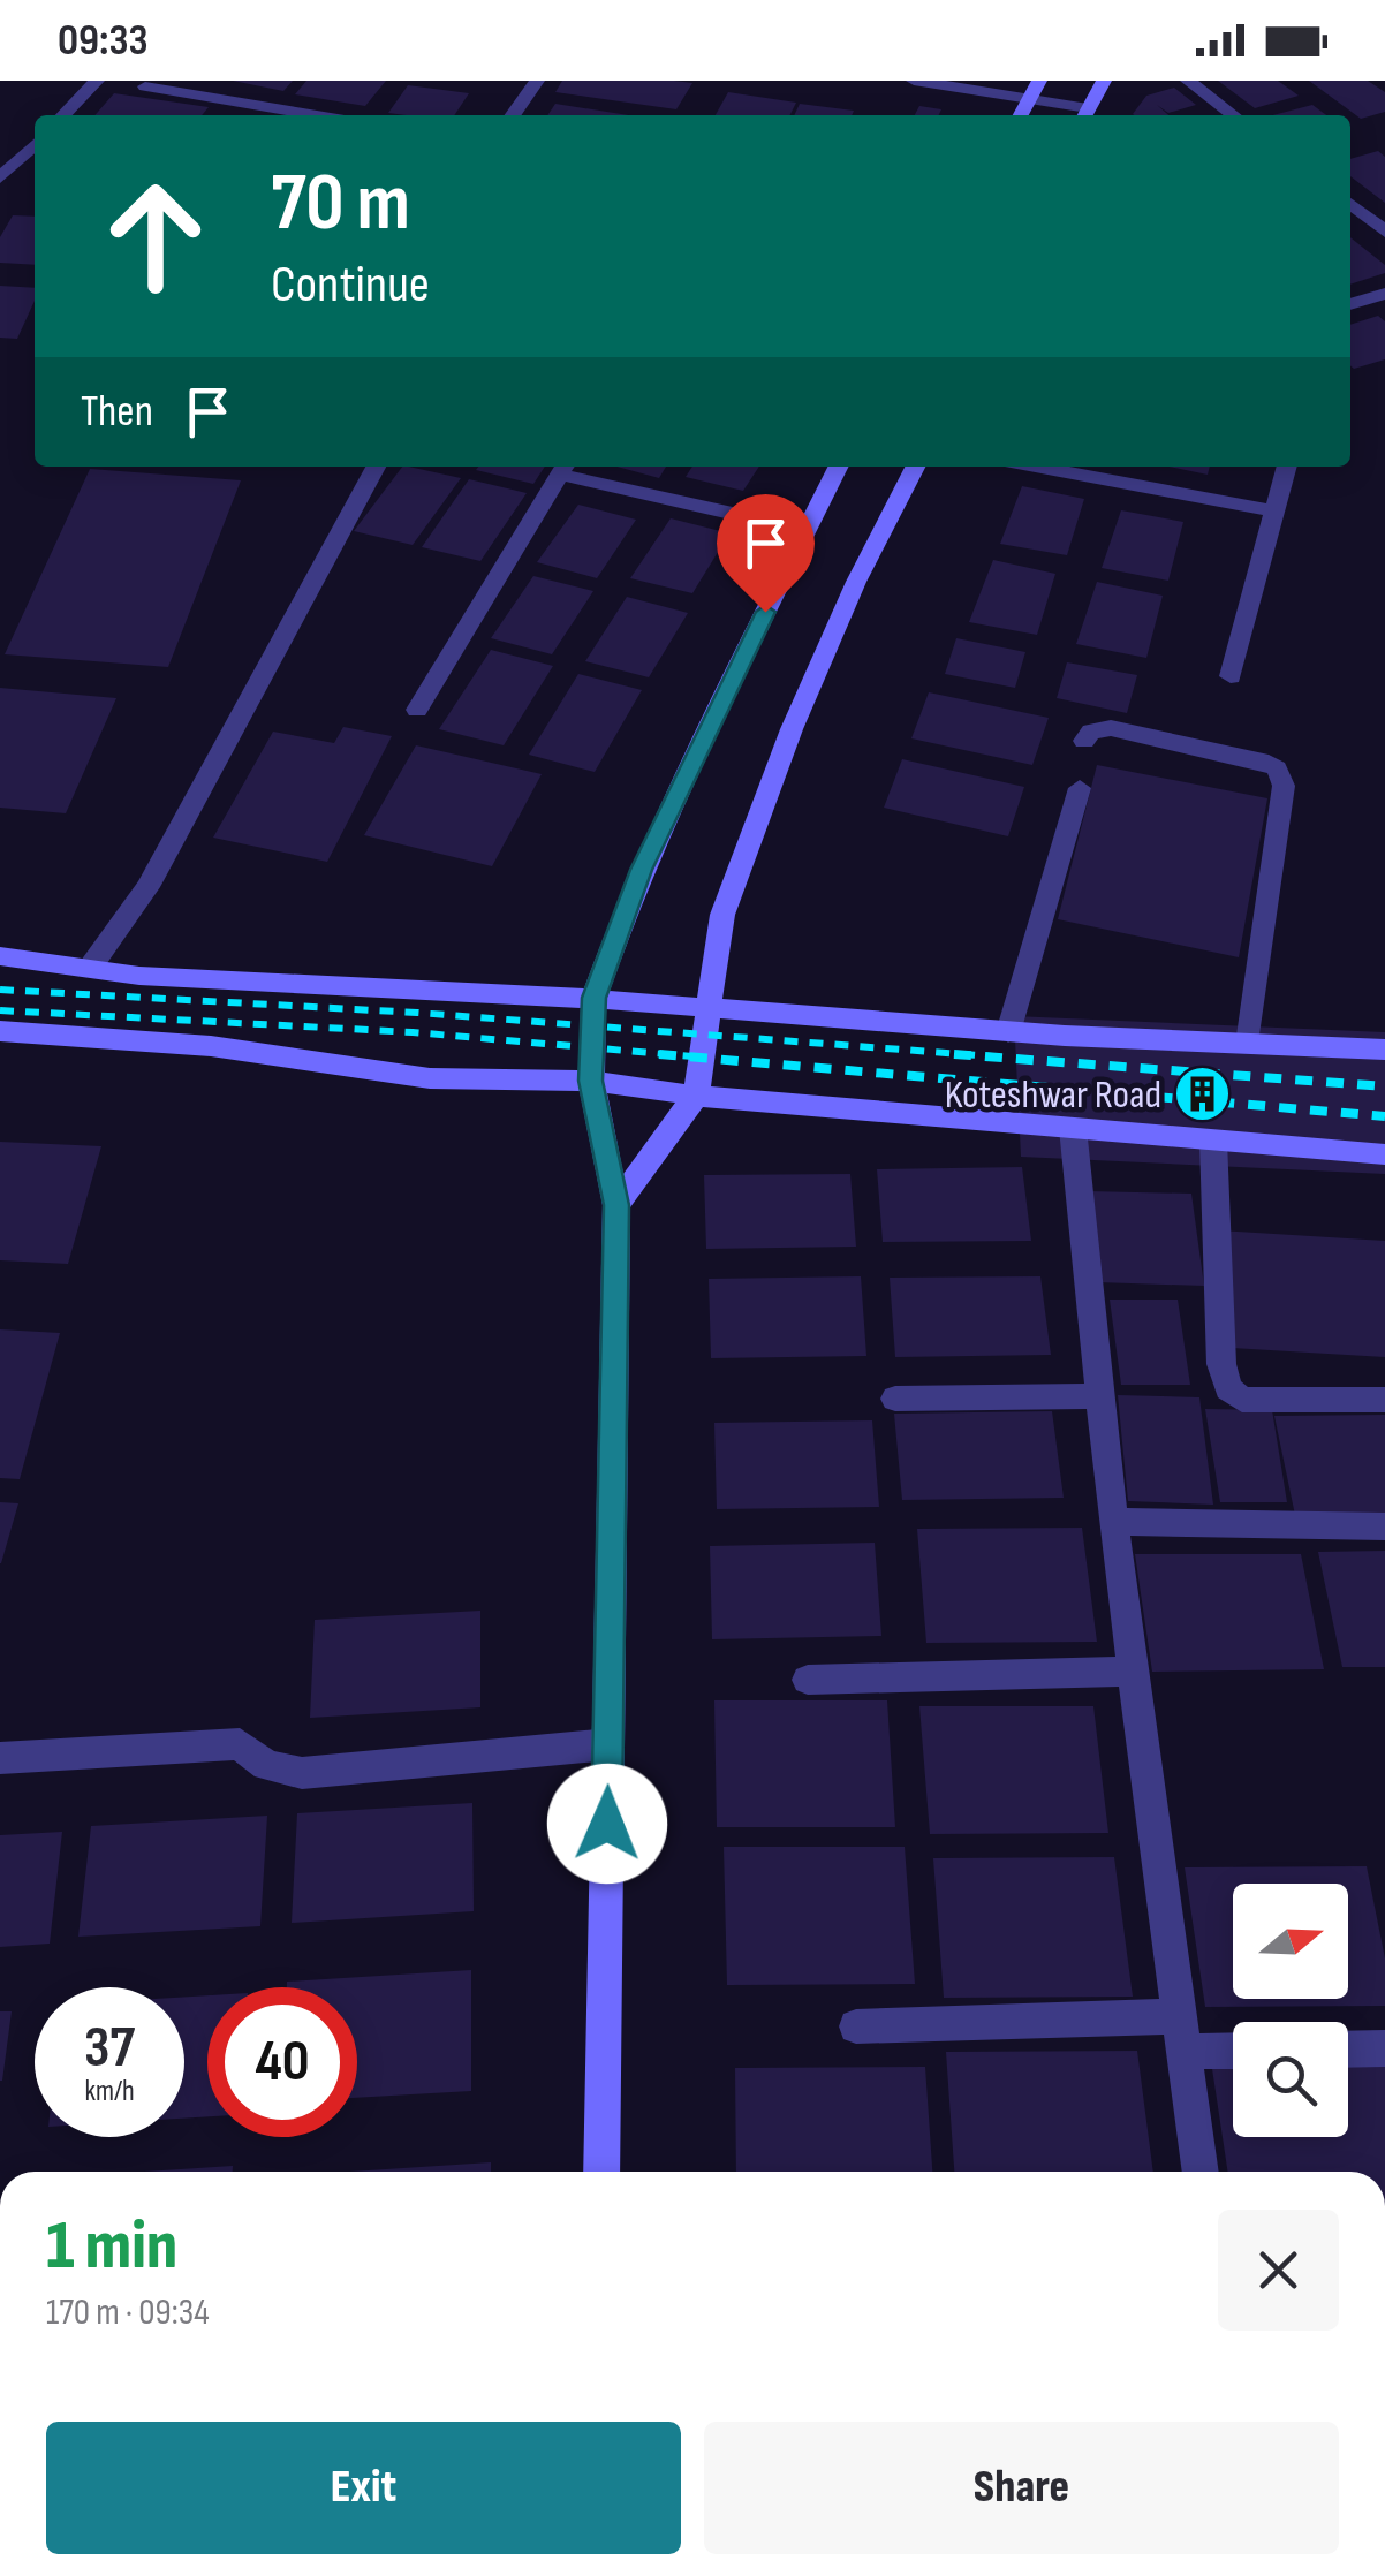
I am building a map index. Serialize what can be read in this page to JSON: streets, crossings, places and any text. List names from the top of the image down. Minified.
{"places":{"building":["Koteshwar Road"]},"north":"right","page":{"status":"09:33","turn":["70 m","Continue"],"then":"Then","speed":"37 km/h","limit":"40","heading":["1 min","170 m · 09:34"],"buttons":["Exit","Share"]}}
